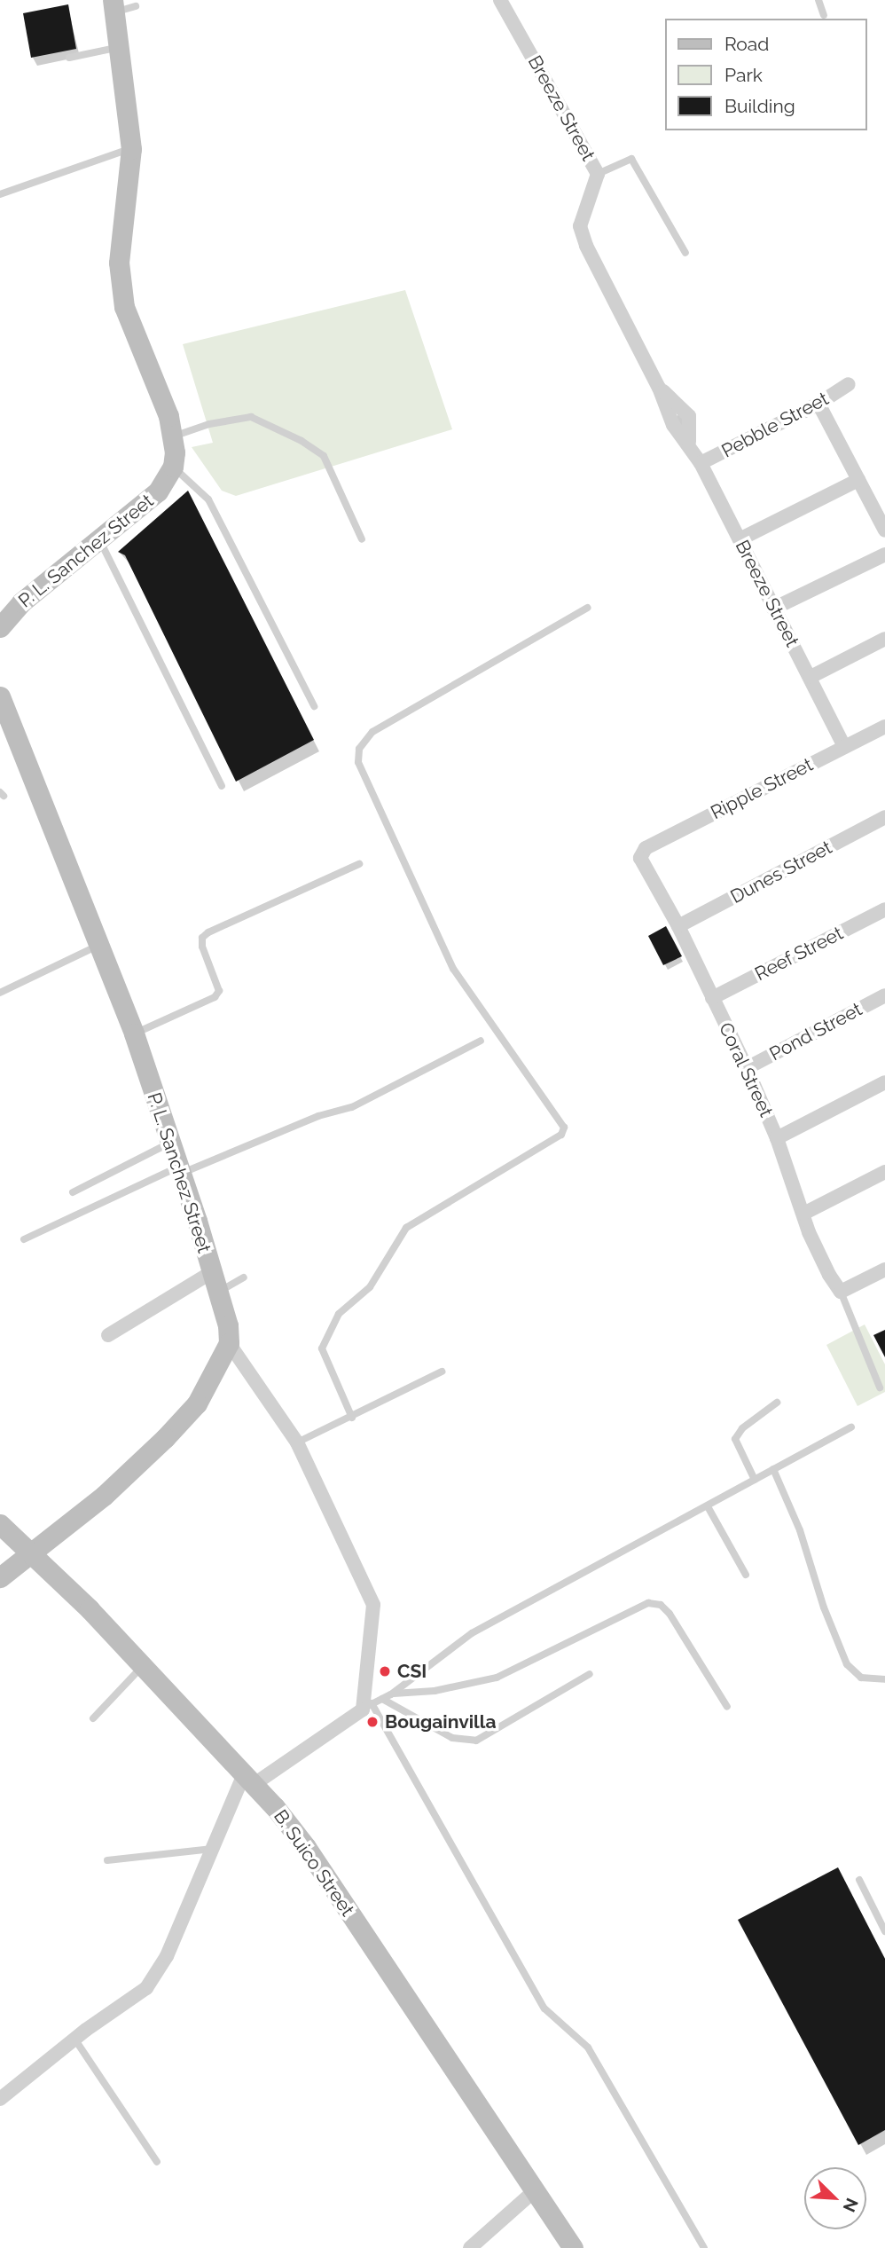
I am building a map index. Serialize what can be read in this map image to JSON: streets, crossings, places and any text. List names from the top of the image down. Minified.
{"streets":{"street":["Breeze Street","Pebble Street","P. L. Sanchez Street","Ripple Street","Dunes Street","Reef Street","Pond Street","Coral Street","B. Suico Street"]},"crossings":[["Breeze Street","Pebble Street"],["Breeze Street","Ripple Street"],["Ripple Street","Coral Street"],["Dunes Street","Coral Street"],["Reef Street","Coral Street"],["Pond Street","Coral Street"]],"places":["CSI","Bougainvilla"],"legend":["Road","Park","Building"],"north":"bottom right"}
